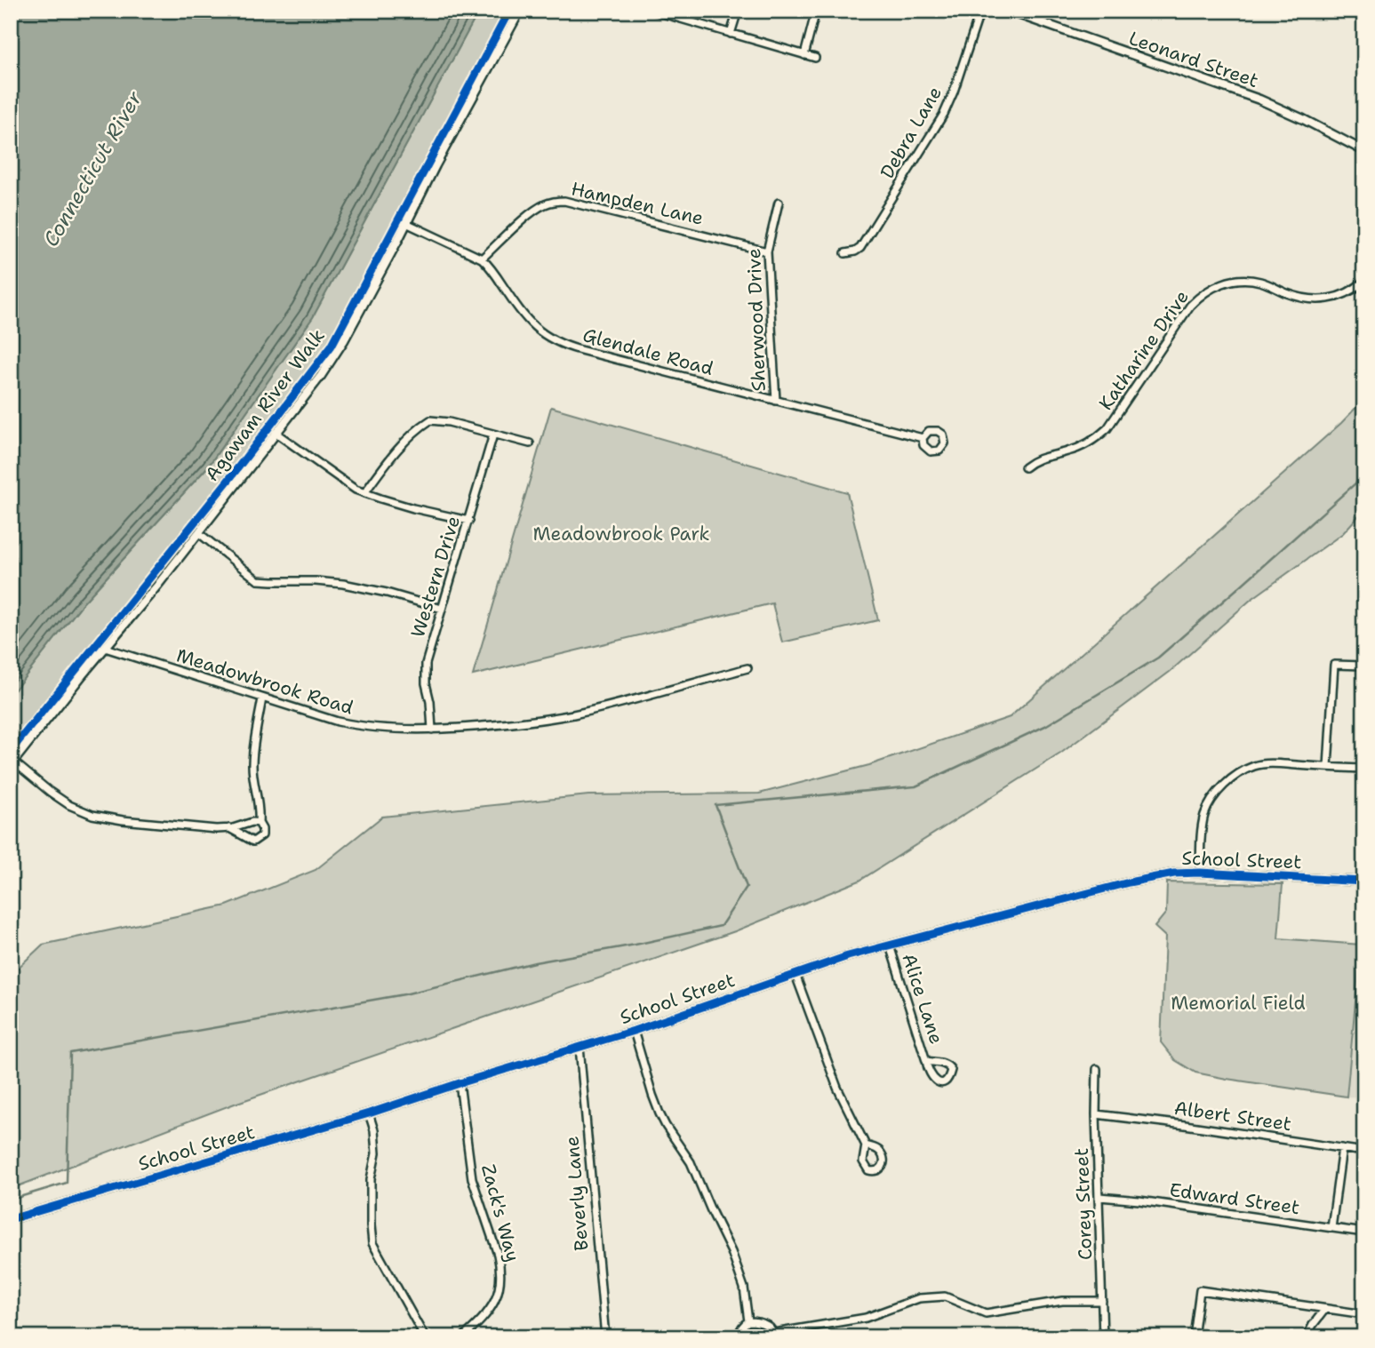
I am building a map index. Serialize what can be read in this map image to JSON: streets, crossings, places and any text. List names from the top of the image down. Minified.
{"streets":{"street":["Leonard Street","Debra Lane","Hampden Lane","Sherwood Drive","Katharine Drive","Glendale Road","Western Drive","Meadowbrook Road","School Street","Alice Lane","Albert Street","Beverly Lane","Edward Street","Corey Street","Zack's Way"],"cycle path":["Agawam River Walk"]},"crossings":[["Hampden Lane","Sherwood Drive"],["Hampden Lane","Glendale Road"],["Sherwood Drive","Glendale Road"],["Western Drive","Meadowbrook Road"],["School Street","Alice Lane"],["School Street","Beverly Lane"],["School Street","Zack's Way"],["Albert Street","Corey Street"],["Edward Street","Corey Street"]],"water":["Connecticut River"],"parks":["Meadowbrook Park","Memorial Field"]}
